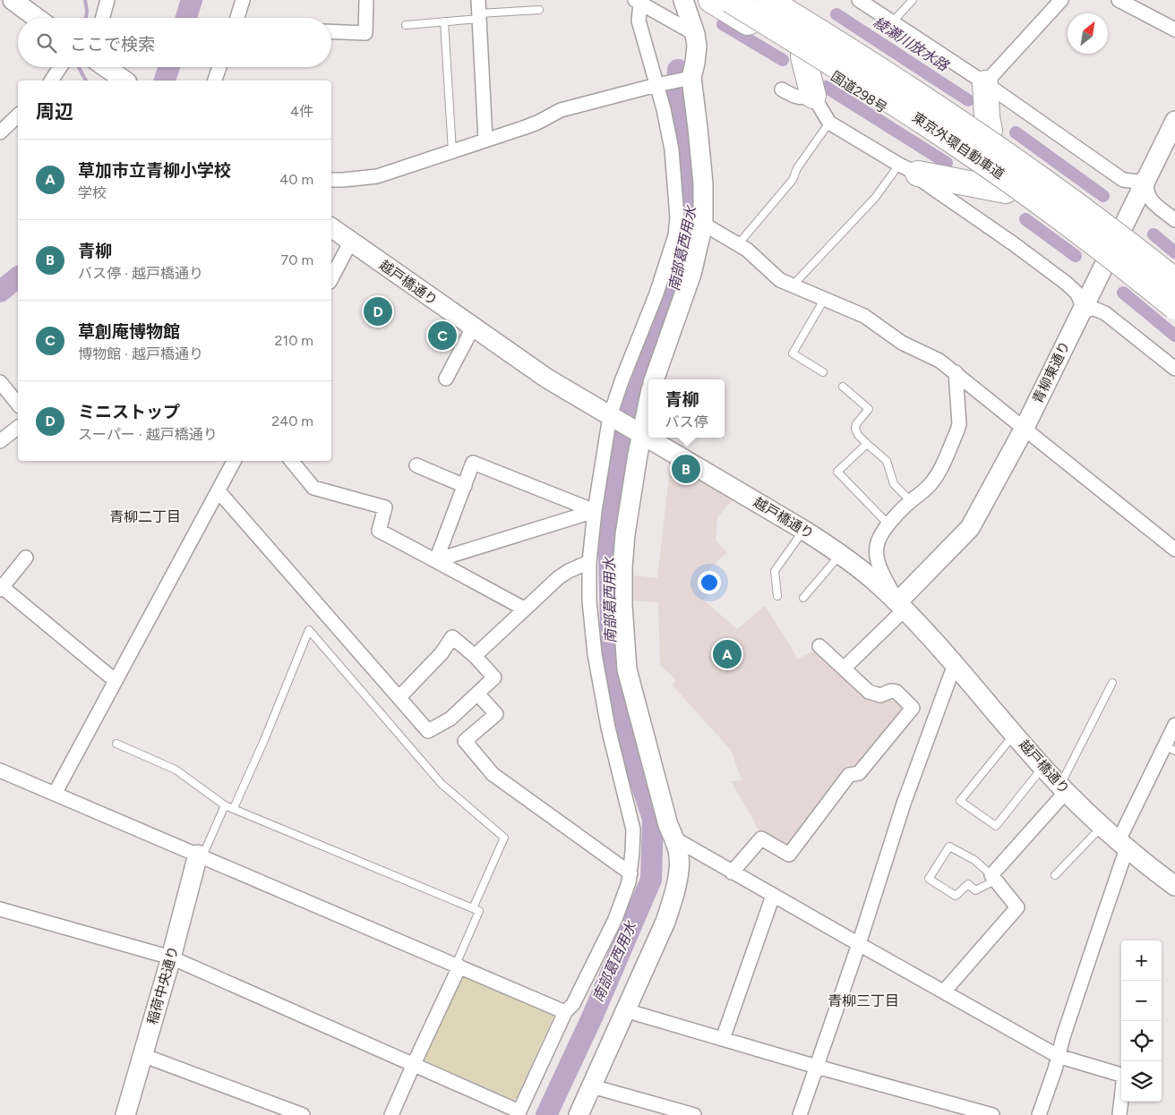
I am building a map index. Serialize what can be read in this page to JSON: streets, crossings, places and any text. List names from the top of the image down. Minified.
{"streets":{"highway":["国道298号","東京外環自動車道"],"street":["越戸橋通り","青柳東通り","稲荷中央通り"]},"crossings":[["国道298号","青柳東通り"],["越戸橋通り","青柳東通り"]],"districts":["青柳二丁目","青柳三丁目"],"water":["綾瀬川放水路","南部葛西用水"],"north":"top right","page":{"search":"ここで検索","heading":["周辺","4件"],"list":[{"mark":"A","name":"草加市立青柳小学校","note":"学校","value":"40 m"},{"mark":"B","name":"青柳","note":"バス停 · 越戸橋通り","value":"70 m"},{"mark":"C","name":"草創庵博物館","note":"博物館 · 越戸橋通り","value":"210 m"},{"mark":"D","name":"ミニストップ","note":"スーパー · 越戸橋通り","value":"240 m"}],"pins":["D","C","B","A"],"popup":["青柳","バス停"],"map_buttons":["+","−"]}}
